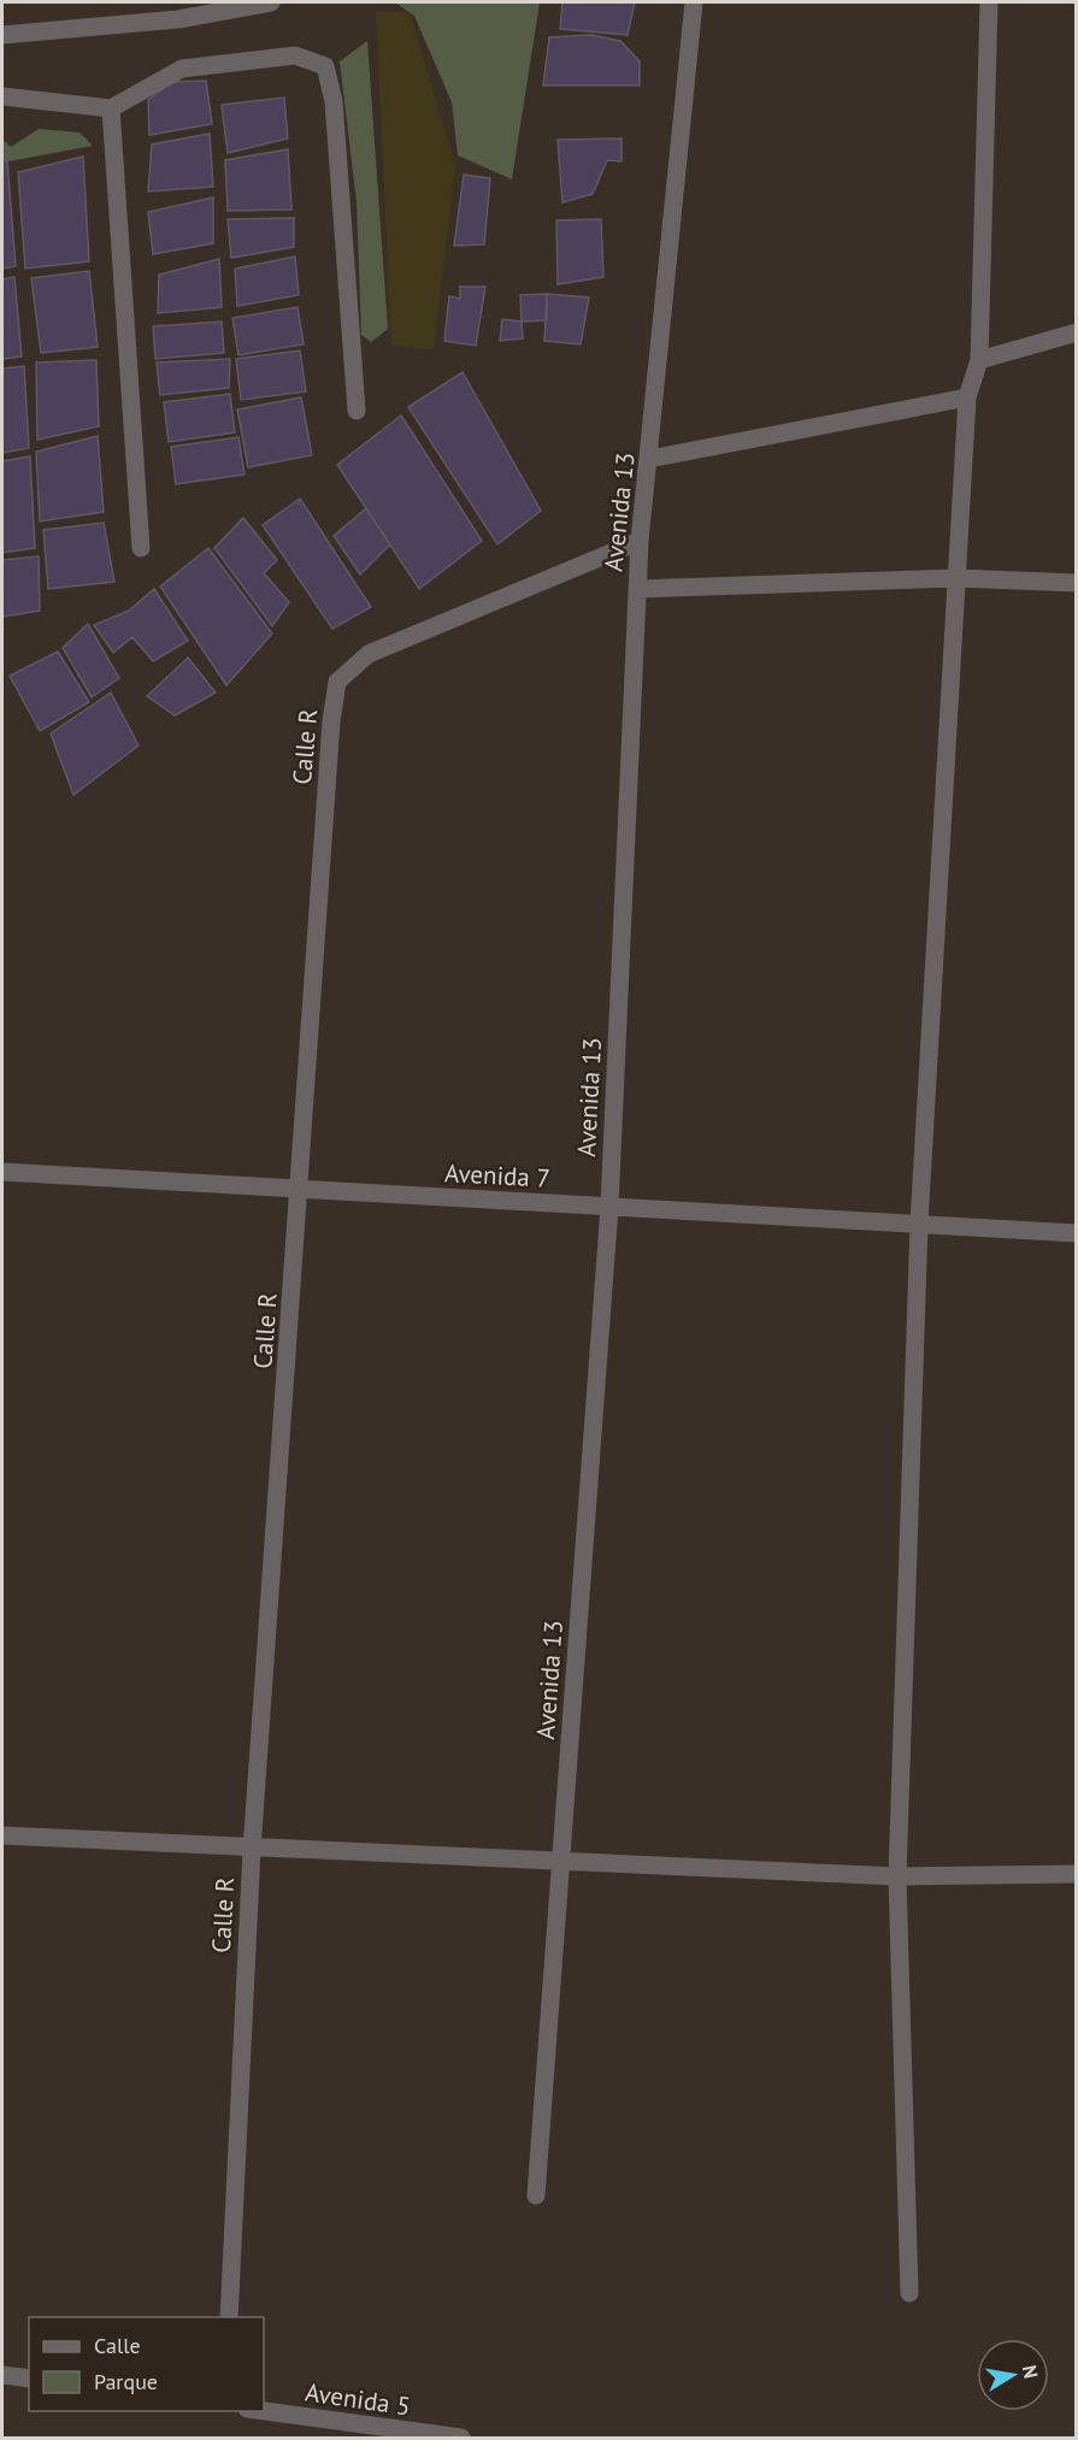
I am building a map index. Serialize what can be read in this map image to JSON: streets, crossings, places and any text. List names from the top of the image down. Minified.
{"streets":{"street":["Avenida 13","Calle R","Avenida 7","Avenida 5"]},"crossings":[["Avenida 13","Calle R"],["Avenida 13","Avenida 7"],["Calle R","Avenida 7"]],"legend":["Calle","Parque"],"north":"right"}
